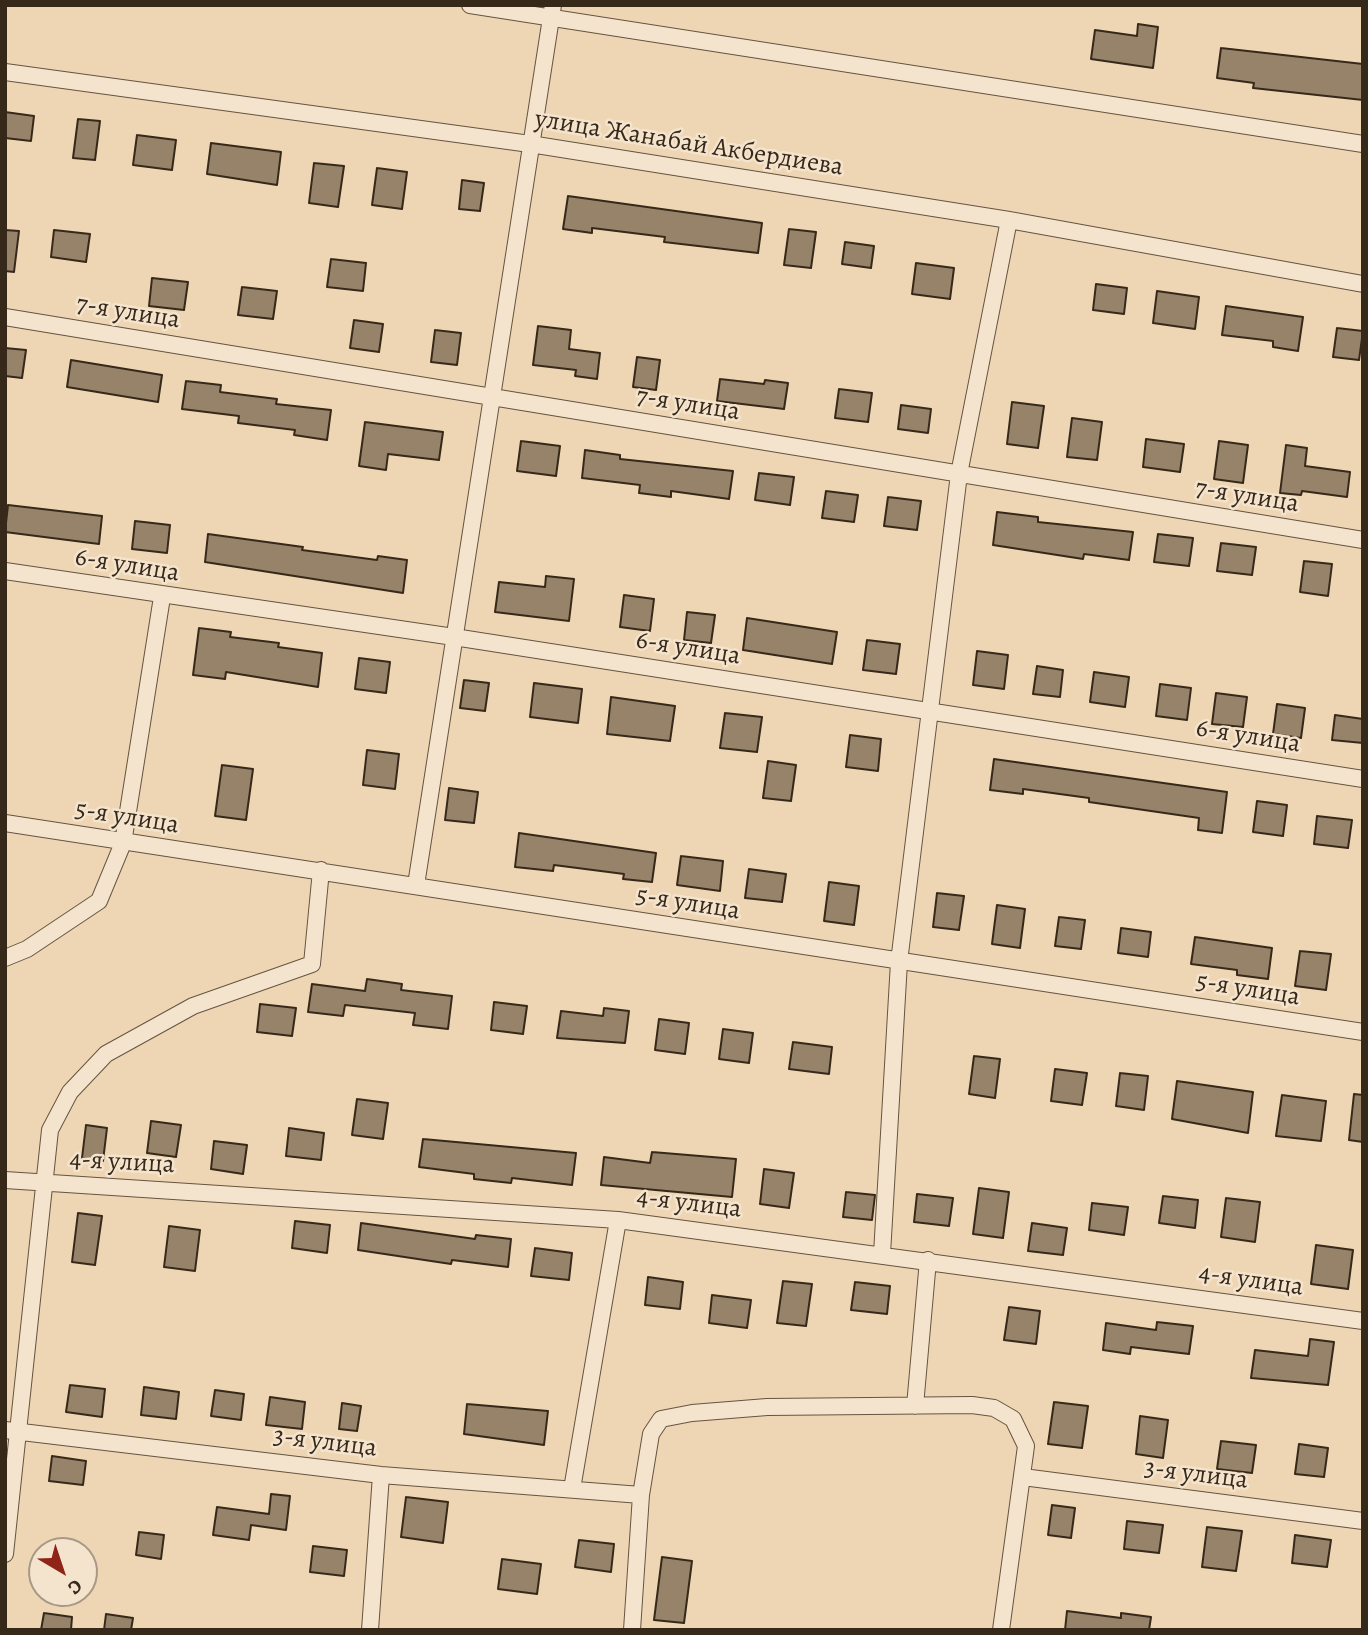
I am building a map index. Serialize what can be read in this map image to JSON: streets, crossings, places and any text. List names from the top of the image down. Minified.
{"streets":{"street":["улица Жанабай Акбердиева","7-я улица","6-я улица","5-я улица","4-я улица","3-я улица"]},"north":"bottom right"}
